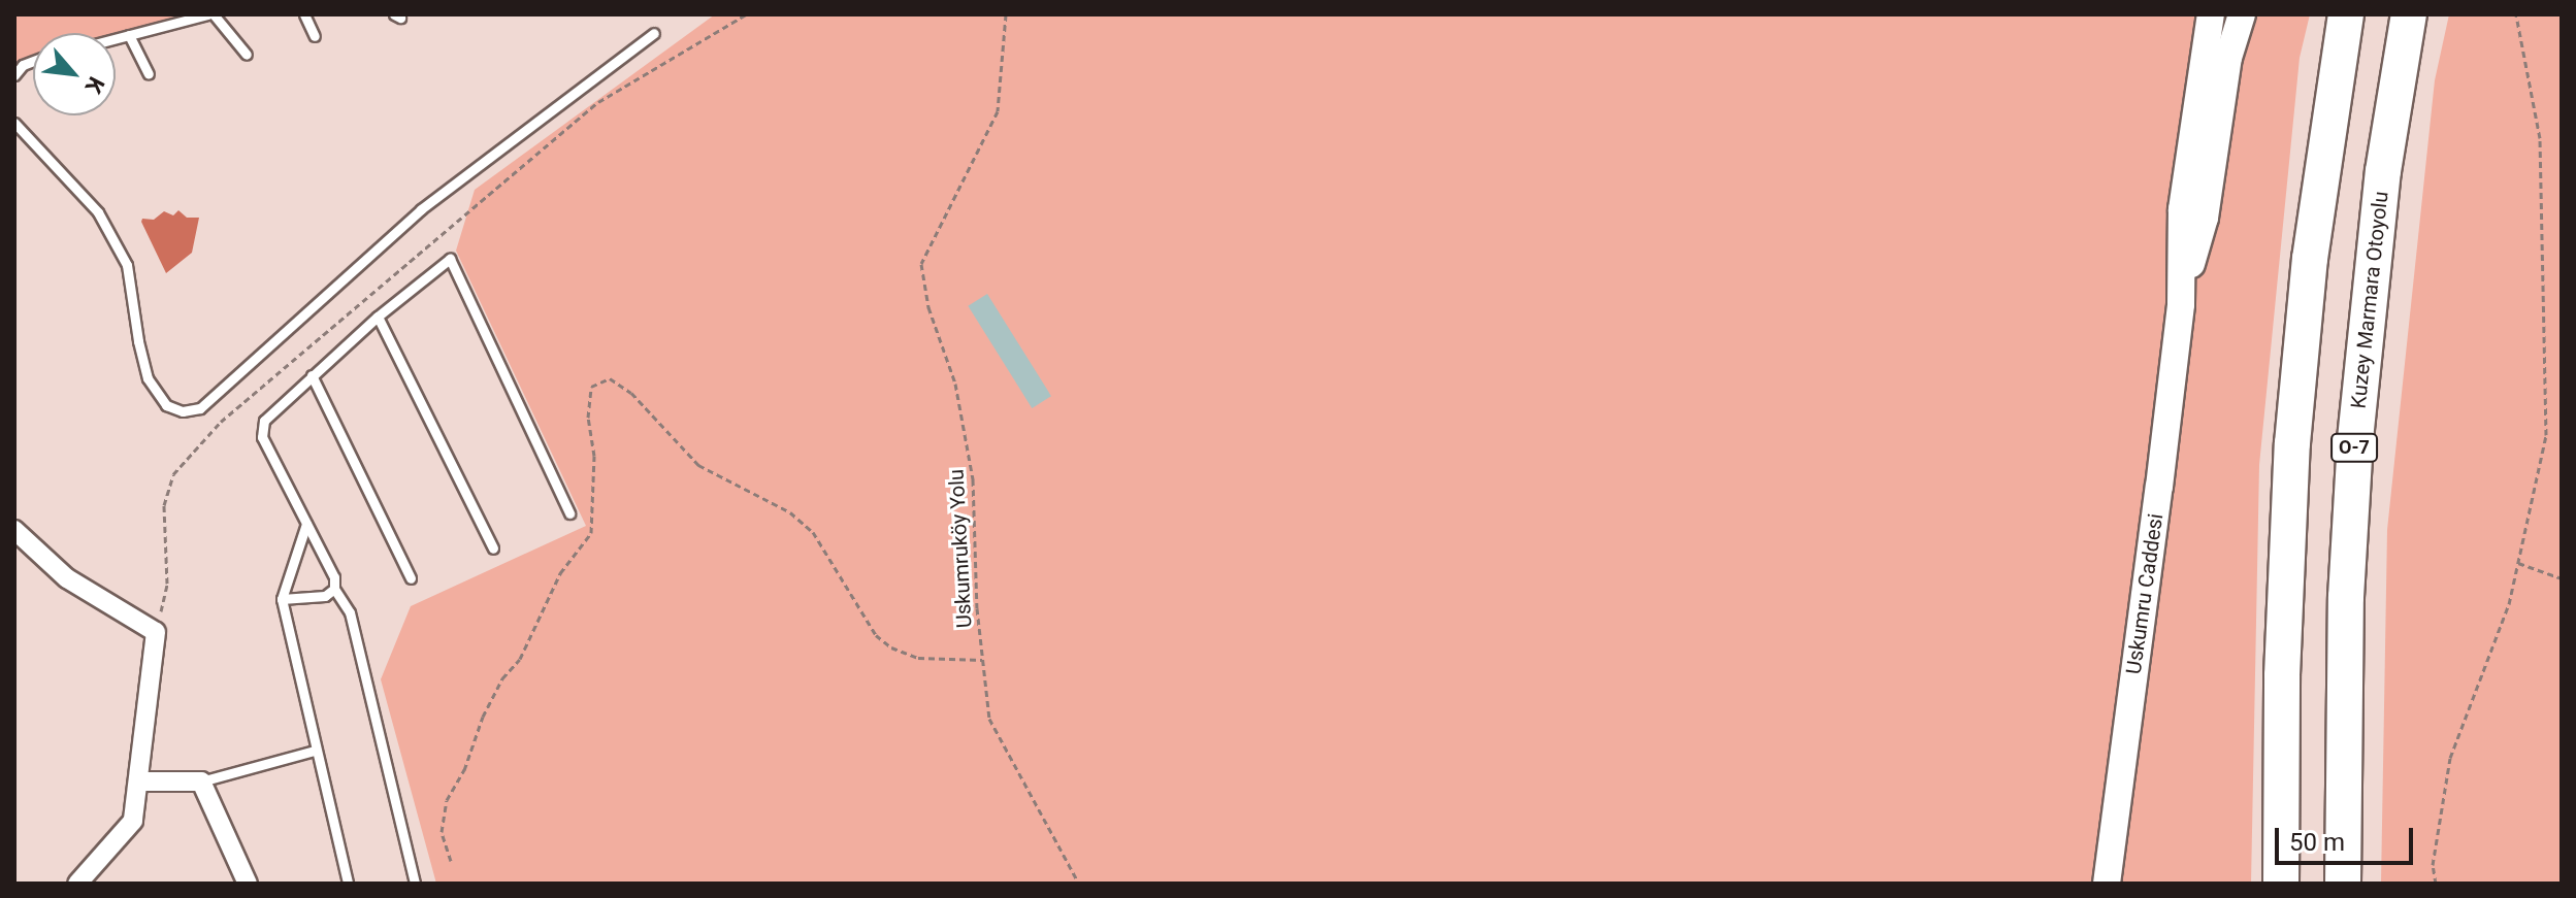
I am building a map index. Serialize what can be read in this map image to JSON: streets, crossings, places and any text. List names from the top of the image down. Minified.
{"streets":{"highway":["Kuzey Marmara Otoyolu","O-7"],"main road":["Uskumru Caddesi"],"path":["Uskumruköy Yolu"]},"scale_bar":"50 m","north":"bottom right"}
